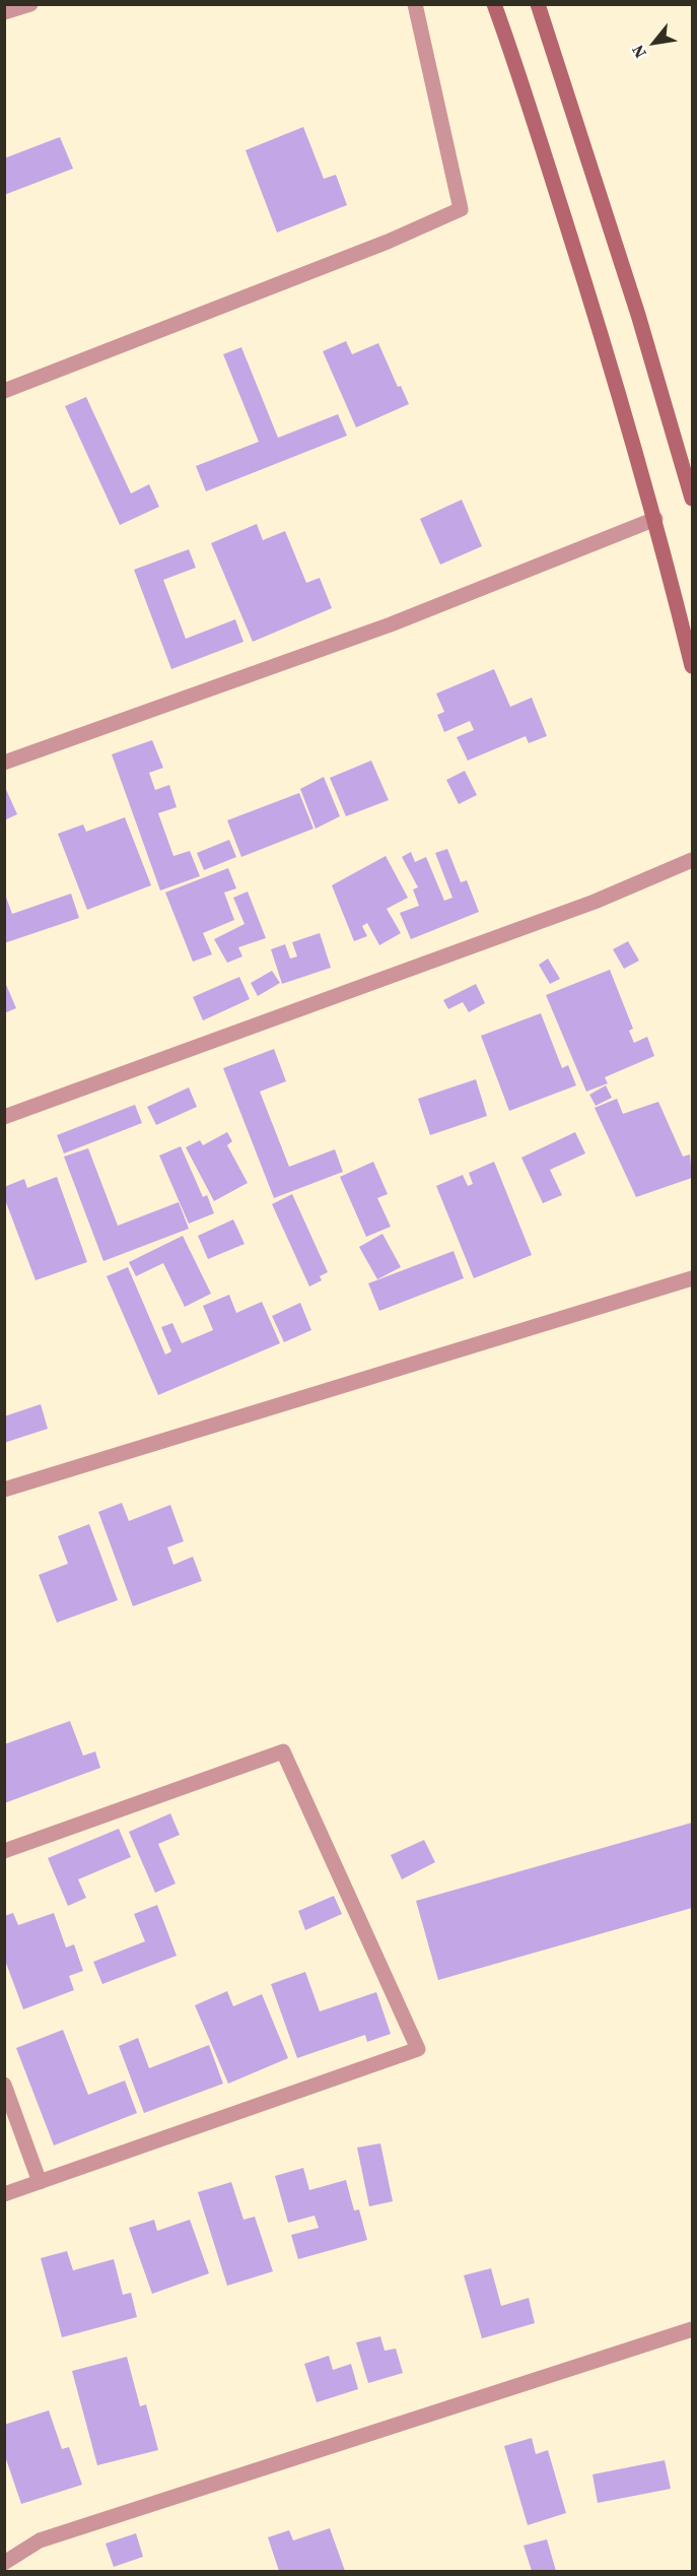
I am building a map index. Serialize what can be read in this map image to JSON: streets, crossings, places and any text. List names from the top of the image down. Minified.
{"north":"bottom left"}
